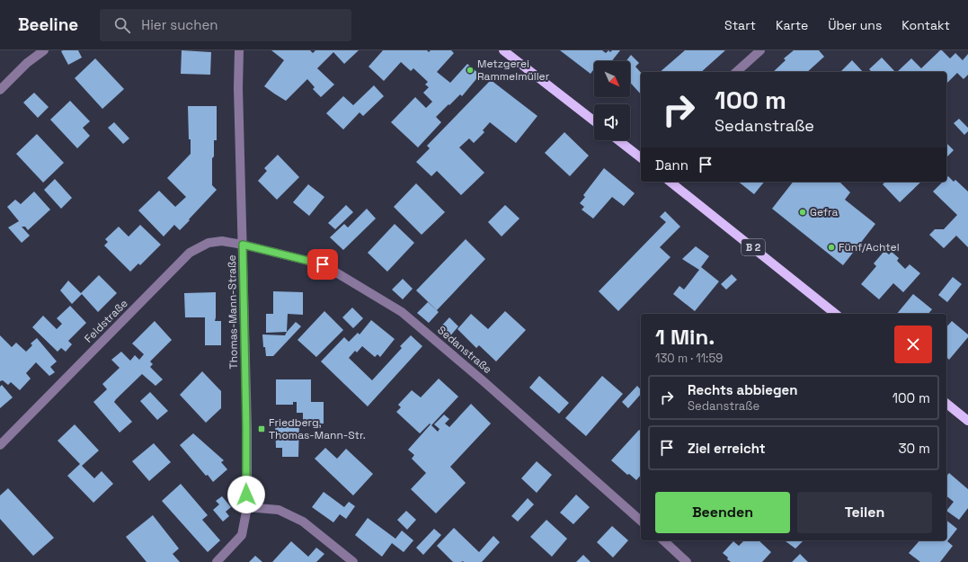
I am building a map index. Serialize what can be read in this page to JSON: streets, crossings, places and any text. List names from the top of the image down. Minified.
{"streets":{"main road":["B 2"],"street":["Thomas-Mann-Straße","Feldstraße","Sedanstraße"]},"crossings":[["Thomas-Mann-Straße","Feldstraße"],["Thomas-Mann-Straße","Sedanstraße"],["Feldstraße","Sedanstraße"]],"places":{"other":["Metzgerei Rammelmüller","Gefra","Fünf/Achtel"],"transit":["Friedberg, Thomas-Mann-Str."]},"north":"bottom right","page":{"header":"Beeline","search":"Hier suchen","nav":["Start","Karte","Über uns","Kontakt"],"turn":["100 m","Sedanstraße"],"then":"Dann","heading":["1 Min.","130 m · 11:59"],"list":[{"name":"Rechts abbiegen","note":"Sedanstraße","value":"100 m"},{"name":"Ziel erreicht","value":"30 m"}],"buttons":["Beenden","Teilen"]}}
